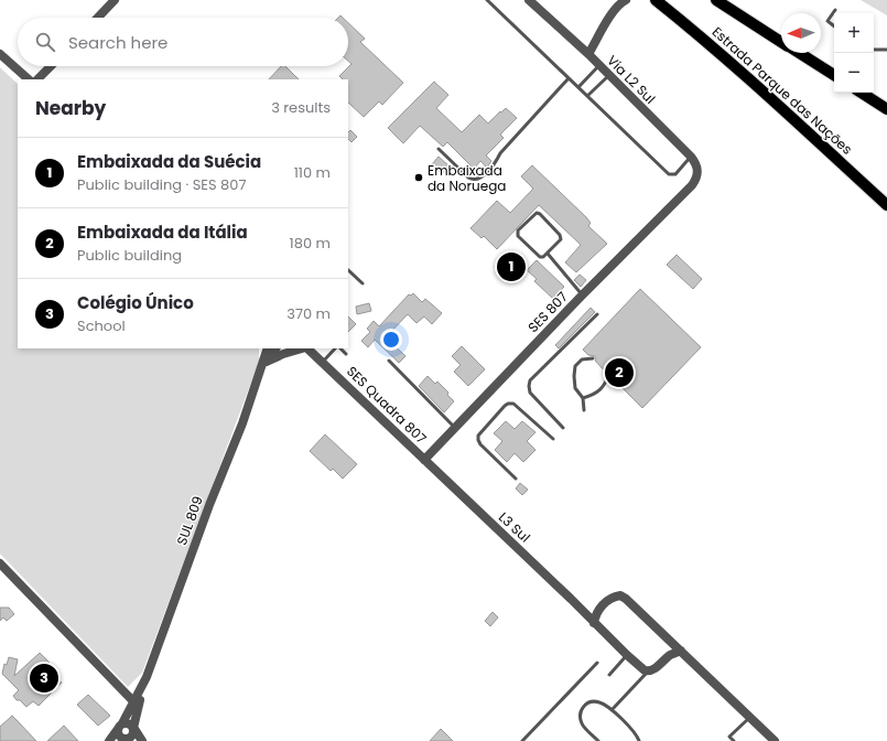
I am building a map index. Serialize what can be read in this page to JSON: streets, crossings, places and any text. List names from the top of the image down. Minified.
{"streets":{"highway":["Estrada Parque das Nações"],"street":["Via L2 Sul","SES 807","SES Quadra 807","SUL 809","L3 Sul"]},"crossings":[["Via L2 Sul","SES 807"],["SES 807","SES Quadra 807"],["SES 807","L3 Sul"],["SES Quadra 807","L3 Sul"]],"places":["Embaixada da Noruega"],"north":"left","page":{"map_buttons":["+","−"],"search":"Search here","heading":["Nearby","3 results"],"list":[{"mark":"1","name":"Embaixada da Suécia","note":"Public building · SES 807","value":"110 m"},{"mark":"2","name":"Embaixada da Itália","note":"Public building","value":"180 m"},{"mark":"3","name":"Colégio Único","note":"School","value":"370 m"}],"pins":["1","2","3"]}}
